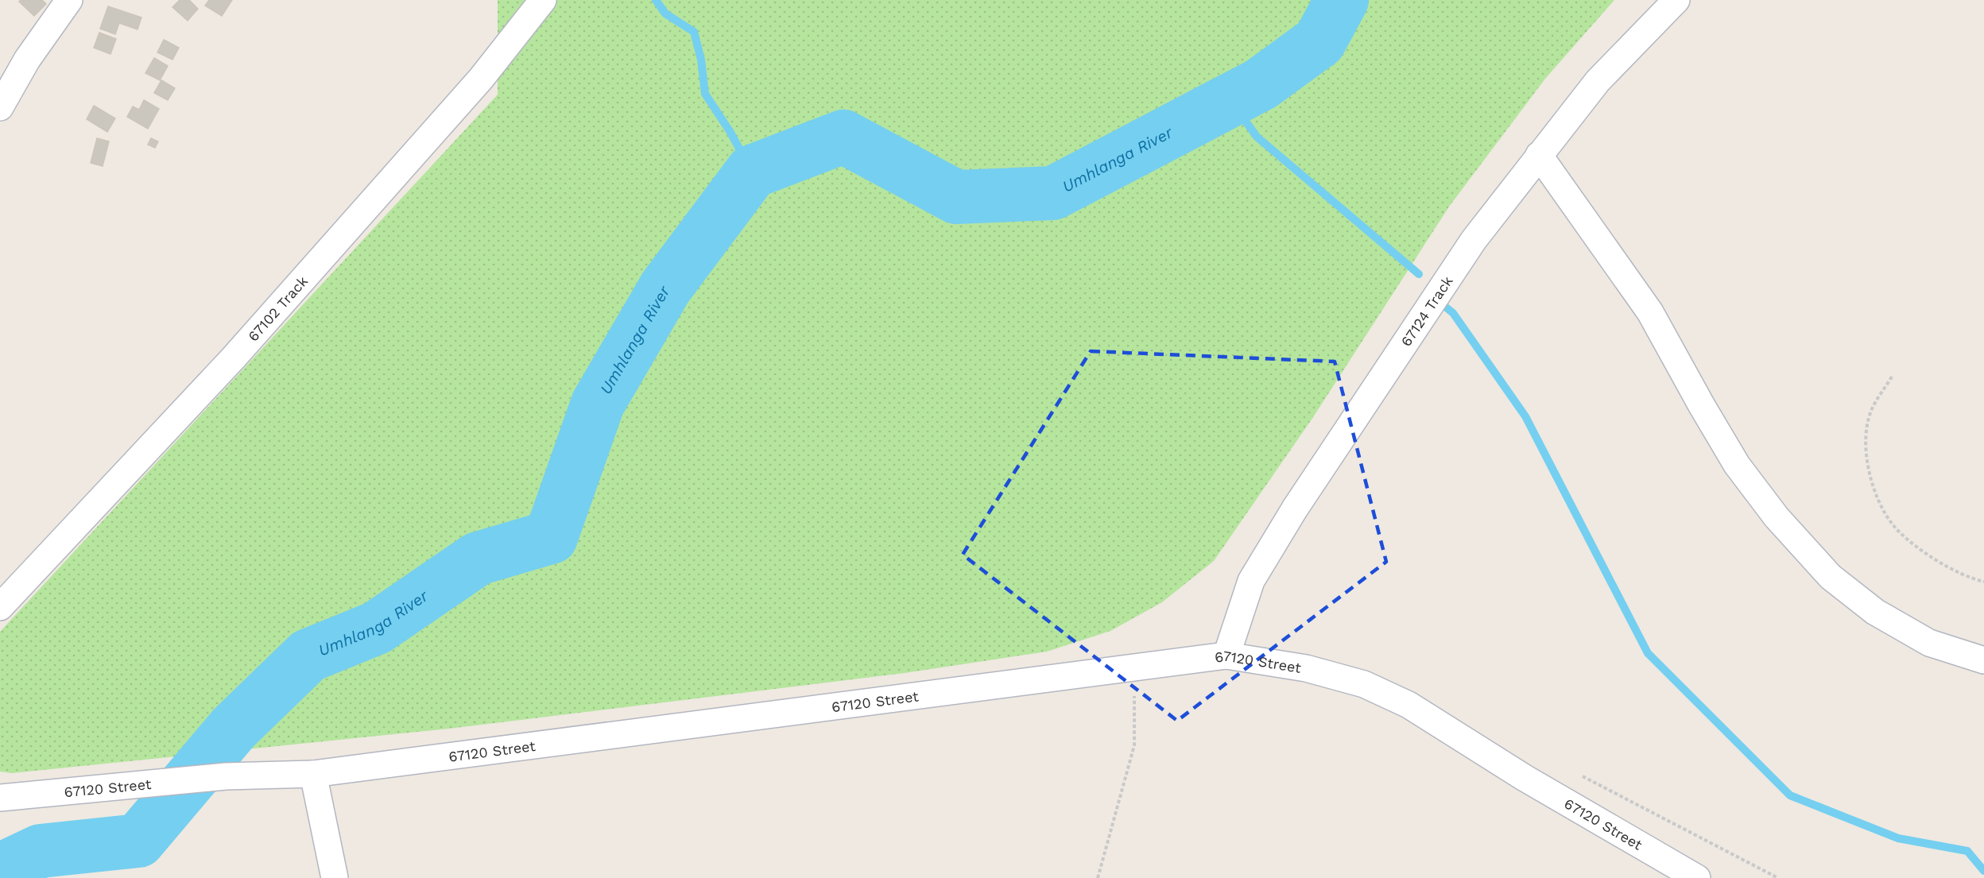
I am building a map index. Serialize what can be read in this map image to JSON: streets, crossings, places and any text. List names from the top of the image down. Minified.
{"streets":{"street":["67102 Track","67124 Track","67120 Street"]},"crossings":[["67124 Track","67120 Street"]],"water":["Umhlanga River"]}
